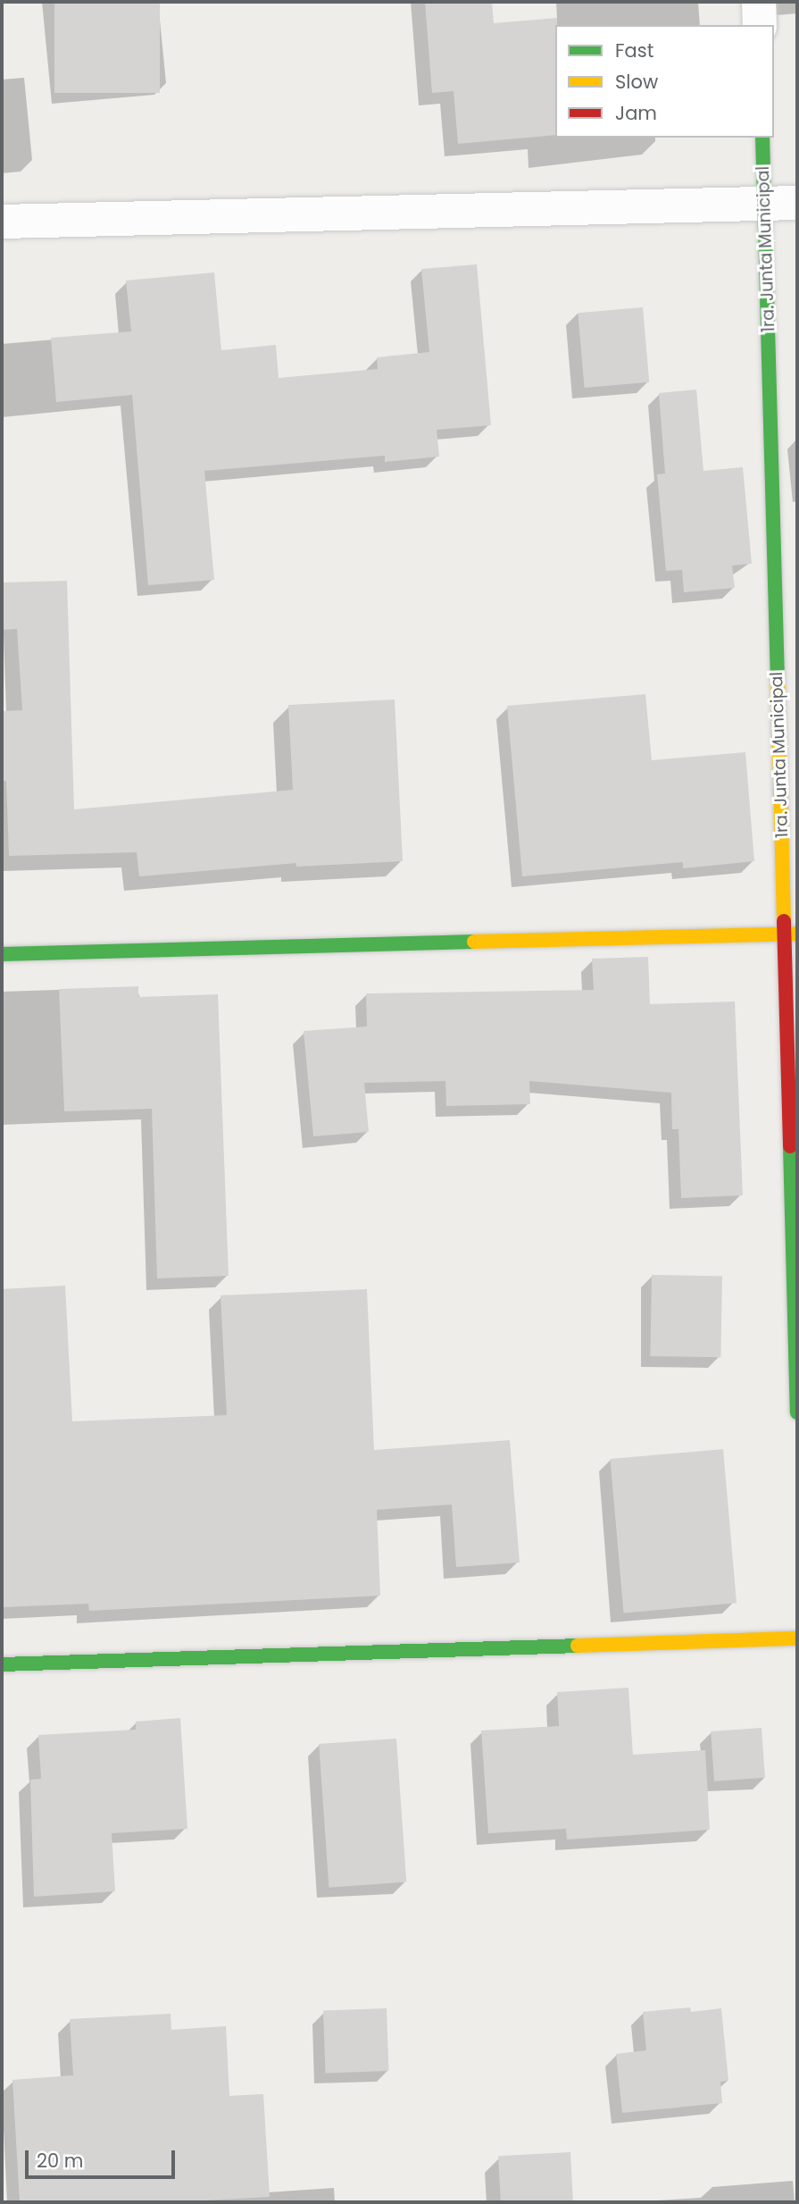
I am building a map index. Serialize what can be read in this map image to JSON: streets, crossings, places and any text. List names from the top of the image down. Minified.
{"streets":{"street":["1ra. Junta Municipal"]},"legend":["Fast","Slow","Jam"],"scale_bar":"20 m"}
